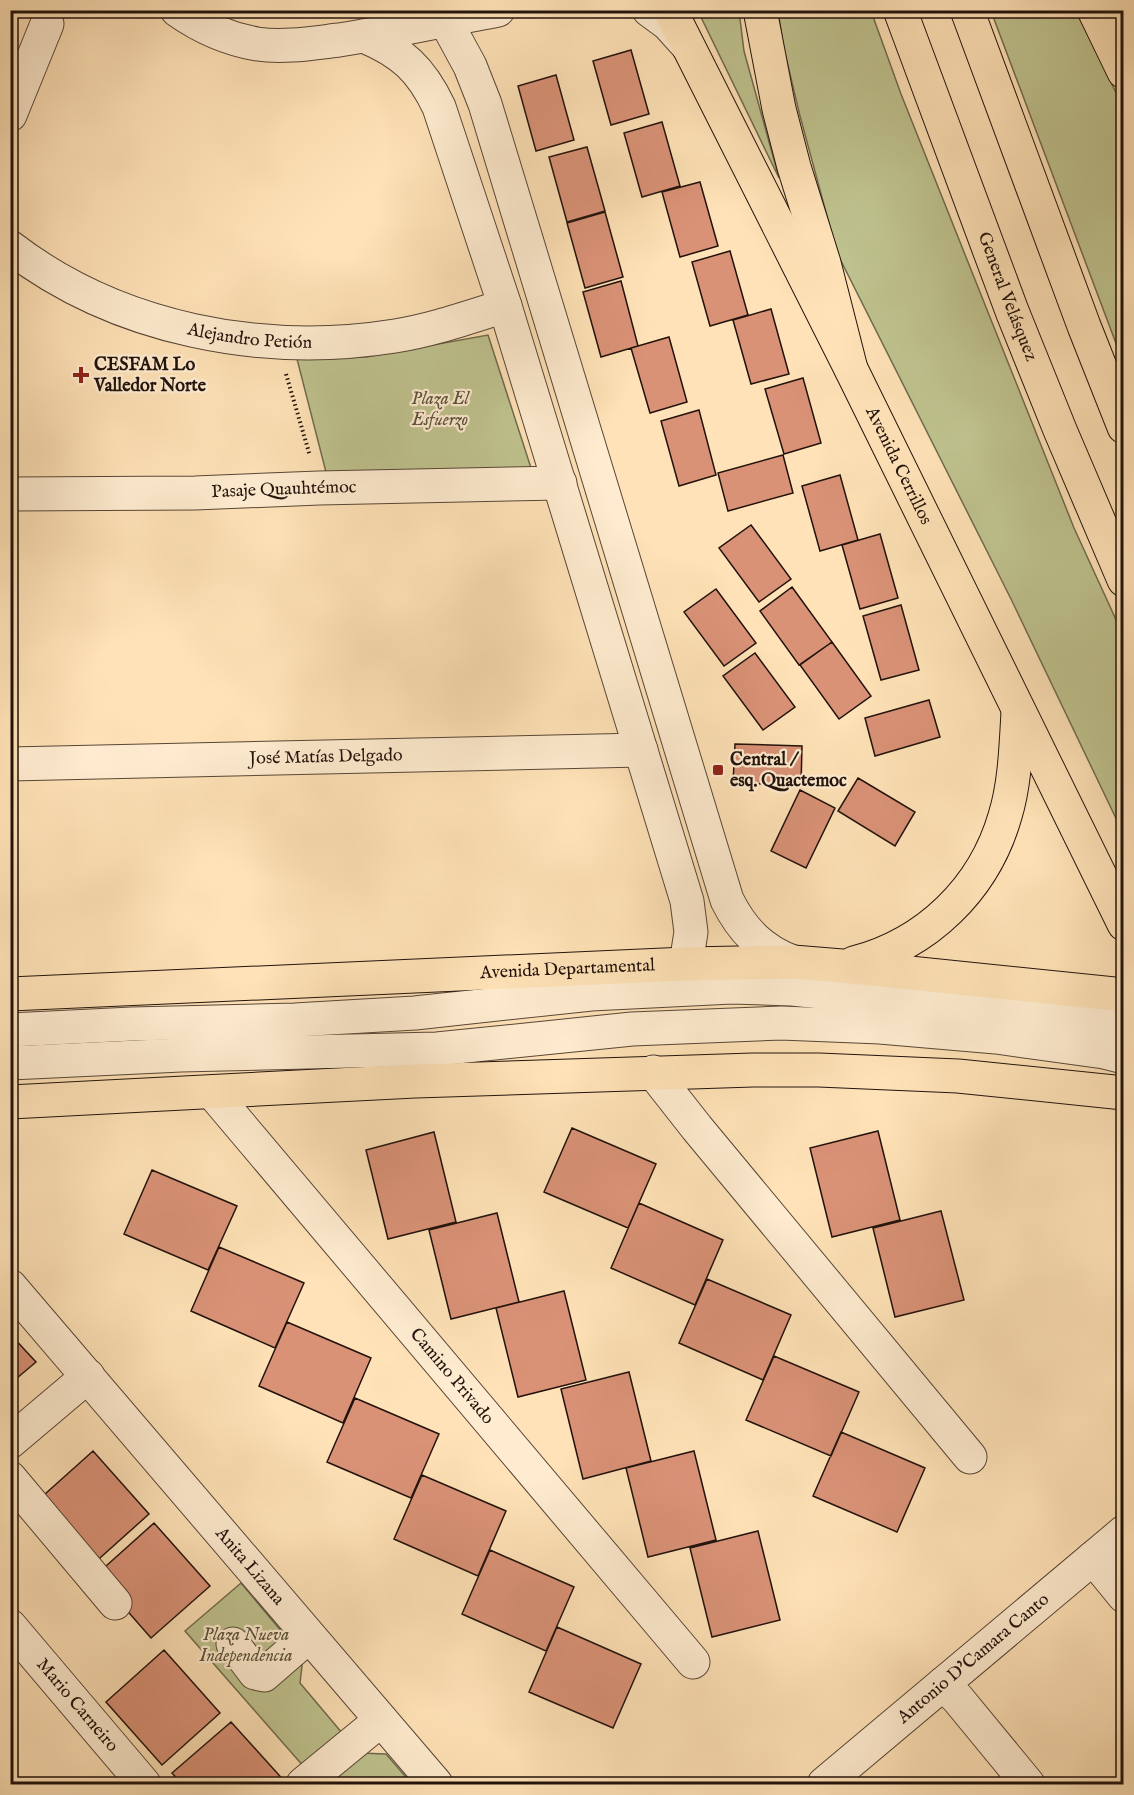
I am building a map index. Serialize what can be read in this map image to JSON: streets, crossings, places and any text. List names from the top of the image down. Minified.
{"streets":{"main road":["General Velásquez","Avenida Cerrillos","Avenida Departamental"],"street":["Alejandro Petión","Pasaje Quauhtémoc","José Matías Delgado","Camino Privado","Anita Lizana","Antonio D'Camara Canto","Mario Carneiro"]},"parks":["Plaza El Esfuerzo","Plaza Nueva Independencia"],"places":{"health":["CESFAM Lo Valledor Norte"],"transit":["Central / esq. Quactemoc"]}}
